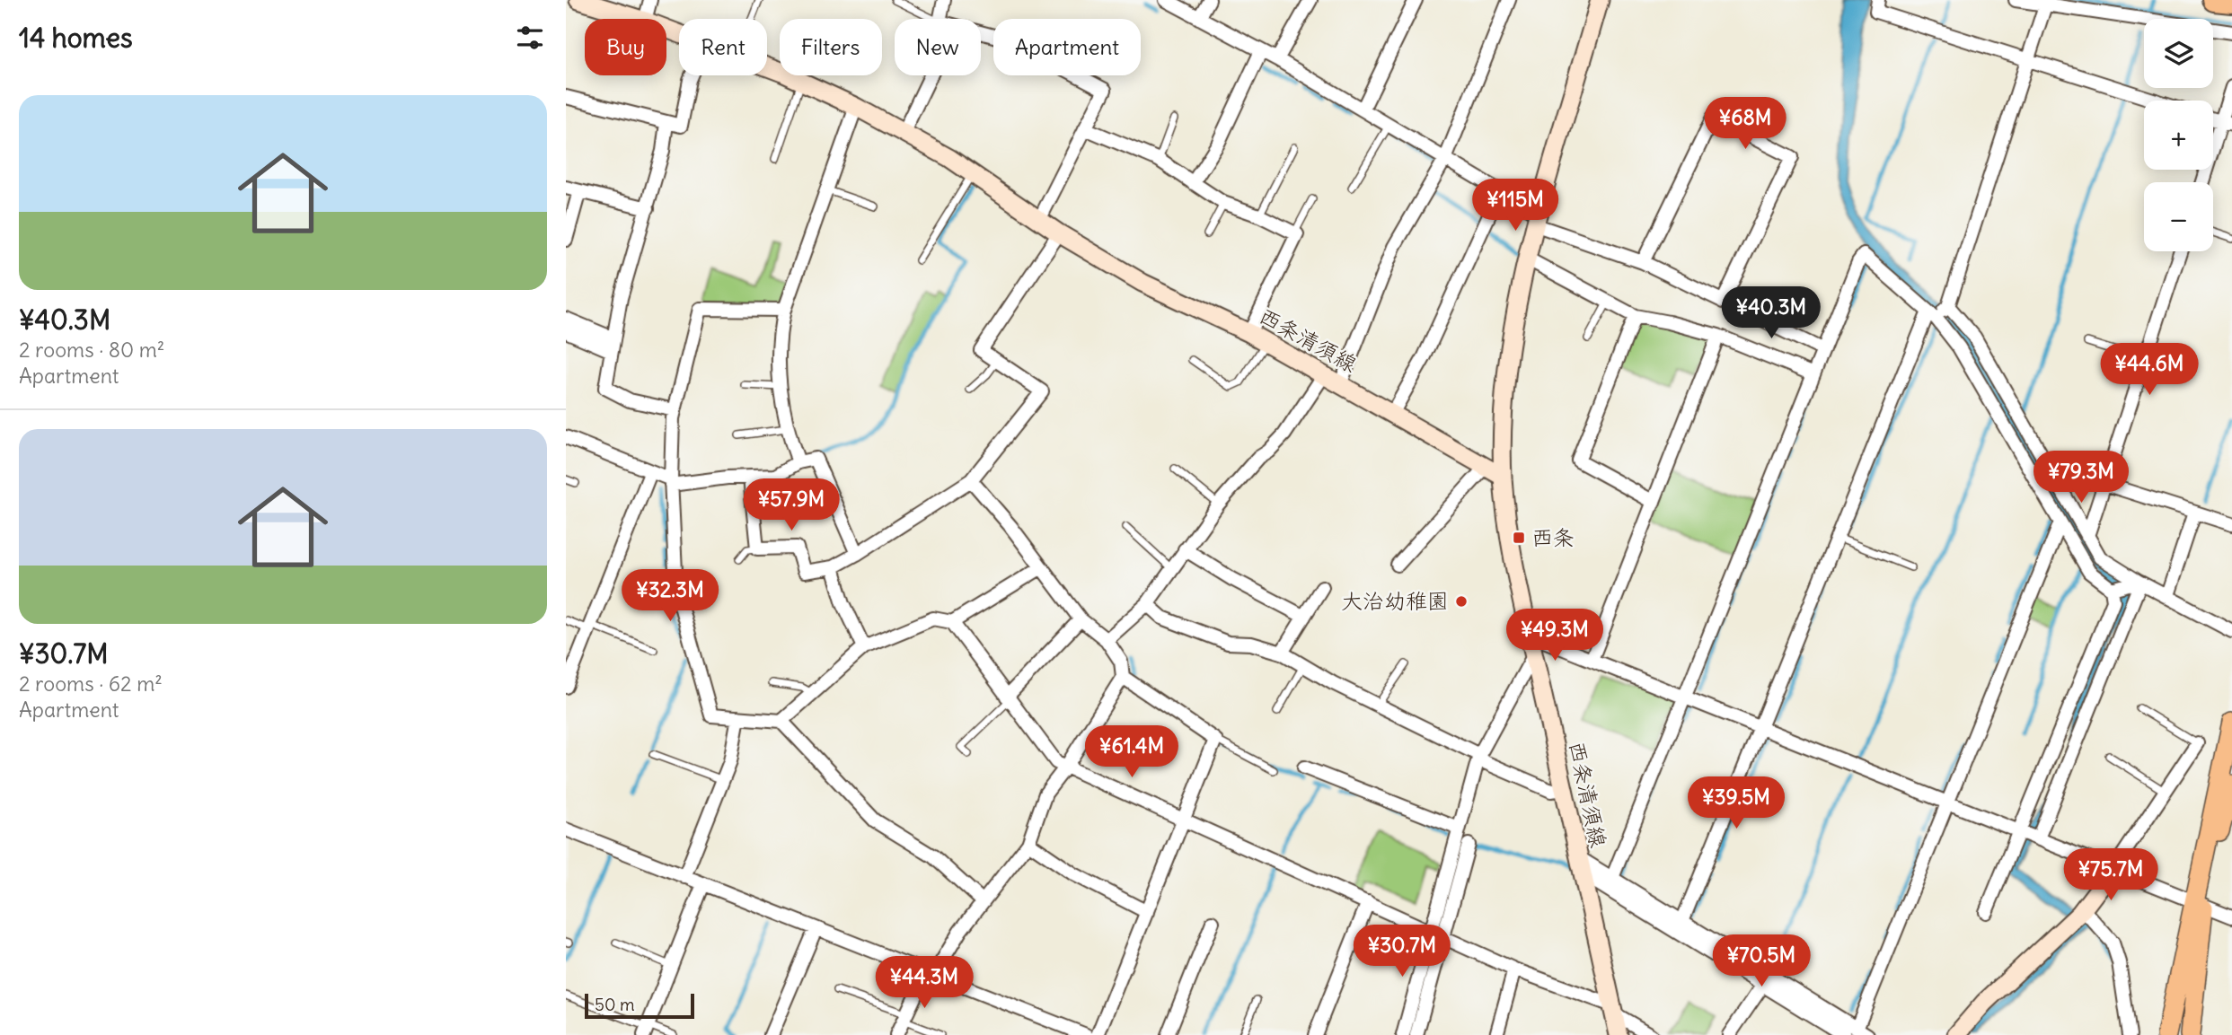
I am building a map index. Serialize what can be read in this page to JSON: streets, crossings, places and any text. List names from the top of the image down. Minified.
{"streets":{"main road":["西条清須線"]},"places":{"transit":["西条"],"other":["大治幼稚園"]},"scale_bar":"50 m","page":{"heading":"14 homes","map_buttons":["+","−"],"chip":["Buy","Rent","Filters","New","Apartment"],"list":[{"name":"¥40.3M","note":"2 rooms · 80 m² · Apartment"},{"name":"¥30.7M","note":"2 rooms · 62 m² · Apartment"}],"price":["¥68M","¥115M","¥40.3M","¥44.6M","¥79.3M","¥57.9M","¥32.3M","¥49.3M","¥61.4M","¥39.5M","¥75.7M","¥30.7M","¥70.5M","¥44.3M"],"scale":"50 m"}}
